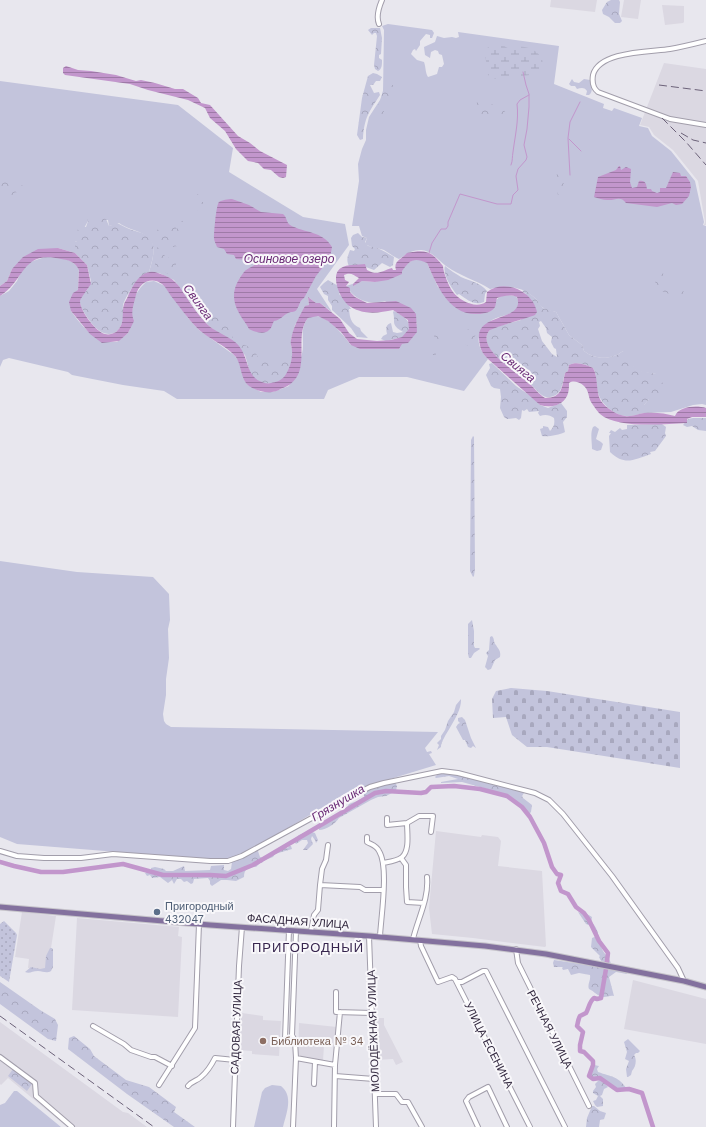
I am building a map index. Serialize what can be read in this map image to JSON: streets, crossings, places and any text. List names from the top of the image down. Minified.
{"streets":{"main road":["ФАСАДНАЯ УЛИЦА"],"street":["САДОВАЯ УЛИЦА","РЕЧНАЯ УЛИЦА","МОЛОДЁЖНАЯ УЛИЦА","УЛИЦА ЕСЕНИНА"]},"crossings":[["ФАСАДНАЯ УЛИЦА","САДОВАЯ УЛИЦА"],["ФАСАДНАЯ УЛИЦА","РЕЧНАЯ УЛИЦА"],["ФАСАДНАЯ УЛИЦА","МОЛОДЁЖНАЯ УЛИЦА"]],"districts":["ПРИГОРОДНЫЙ"],"water":["Осиновое озеро","Свияга","Грязнушка"],"places":["Пригородный 432047","Библиотека № 34"]}
